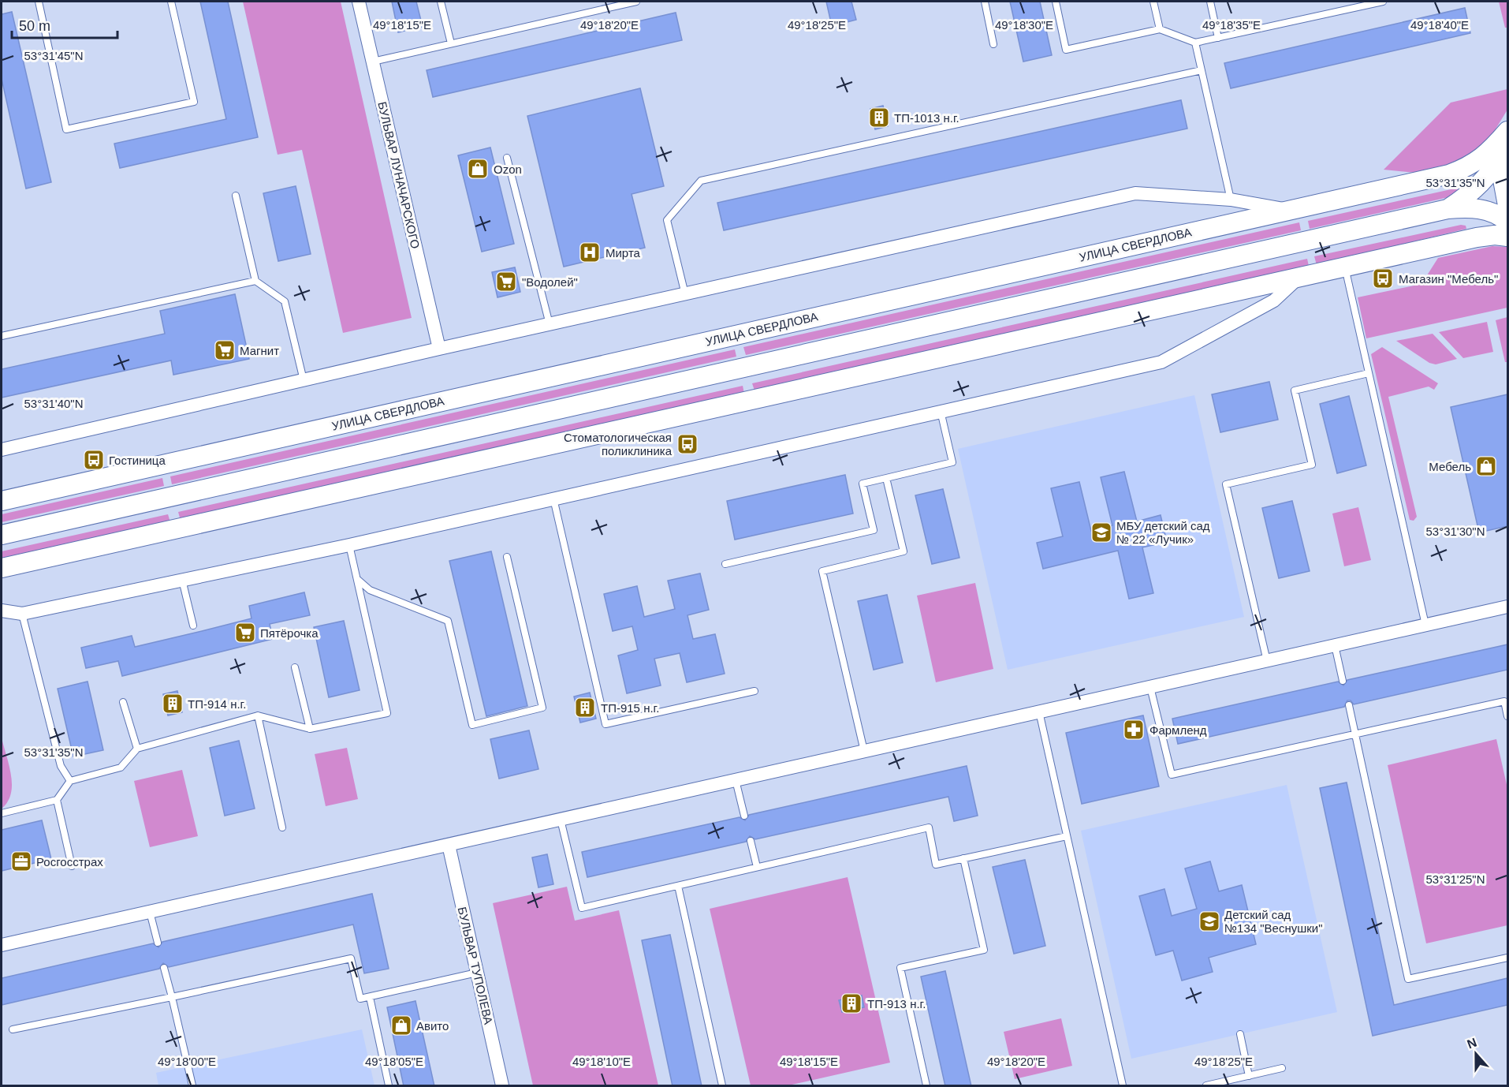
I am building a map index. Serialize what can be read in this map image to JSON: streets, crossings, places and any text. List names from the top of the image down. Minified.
{"streets":{"main road":["УЛИЦА СВЕРДЛОВА"],"street":["БУЛЬВАР ЛУНАЧАРСКОГО","БУЛЬВАР ТУПОЛЕВА"]},"places":{"building":["ТП-1013 н.г.","ТП-914 н.г.","ТП-915 н.г.","ТП-913 н.г."],"shop":["Ozon","Мебель","Авито"],"hospital":["Мирта"],"bus stop":["Магазин \"Мебель\"","Стоматологическая поликлиника","Гостиница"],"supermarket":["\"Водолей\"","Магнит","Пятёрочка"],"school or university":["МБУ детский сад № 22 «Лучик»","Детский сад №134 \"Веснушки\""],"pharmacy":["Фармленд"],"office":["Росгосстрах"]},"scale_bar":"50 m","north":"top","coordinates":["49°18'35\"E","49°18'15\"E","49°18'20\"E","49°18'25\"E","49°18'30\"E","49°18'40\"E","53°31'45\"N","53°31'35\"N","53°31'40\"N","53°31'30\"N","53°31'25\"N","49°18'00\"E","49°18'05\"E","49°18'10\"E"]}
